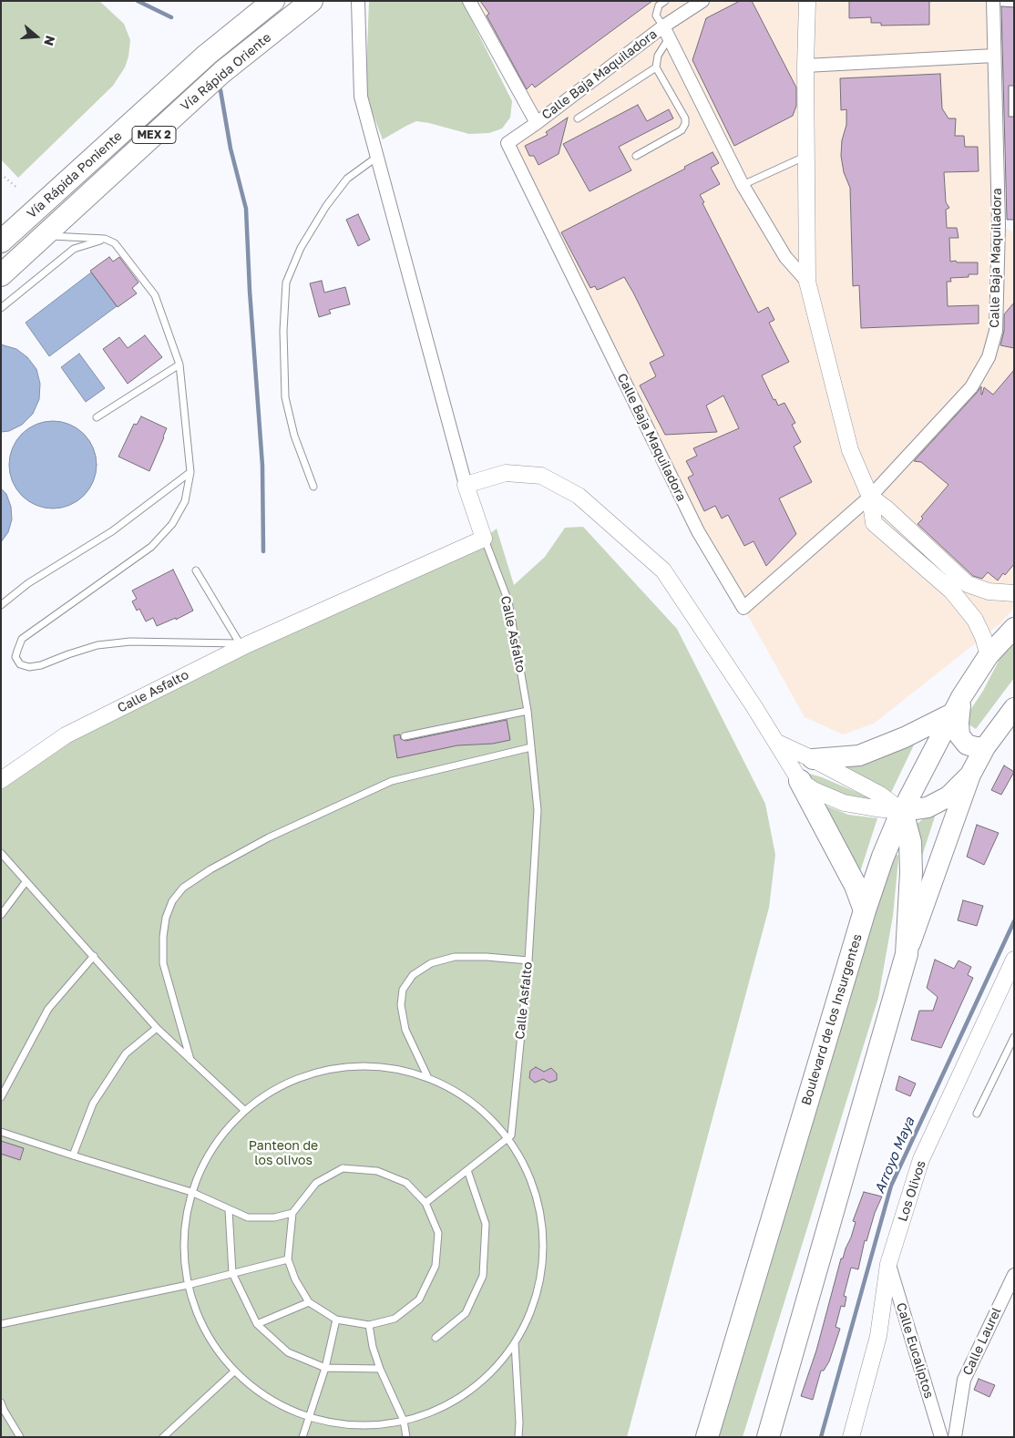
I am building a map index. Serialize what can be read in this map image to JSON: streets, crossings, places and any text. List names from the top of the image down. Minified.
{"streets":{"highway":["Vía Rápida Oriente","MEX 2","Vía Rápida Poniente","Boulevard de los Insurgentes"],"street":["Calle Baja Maquiladora","Calle Asfalto","Los Olivos","Calle Laurel","Calle Eucaliptos"]},"crossings":[["Calle Baja Maquiladora","Boulevard de los Insurgentes"],["Los Olivos","Calle Eucaliptos"]],"water":["Arroyo Maya"],"parks":["Panteon de los olivos"],"north":"right"}
